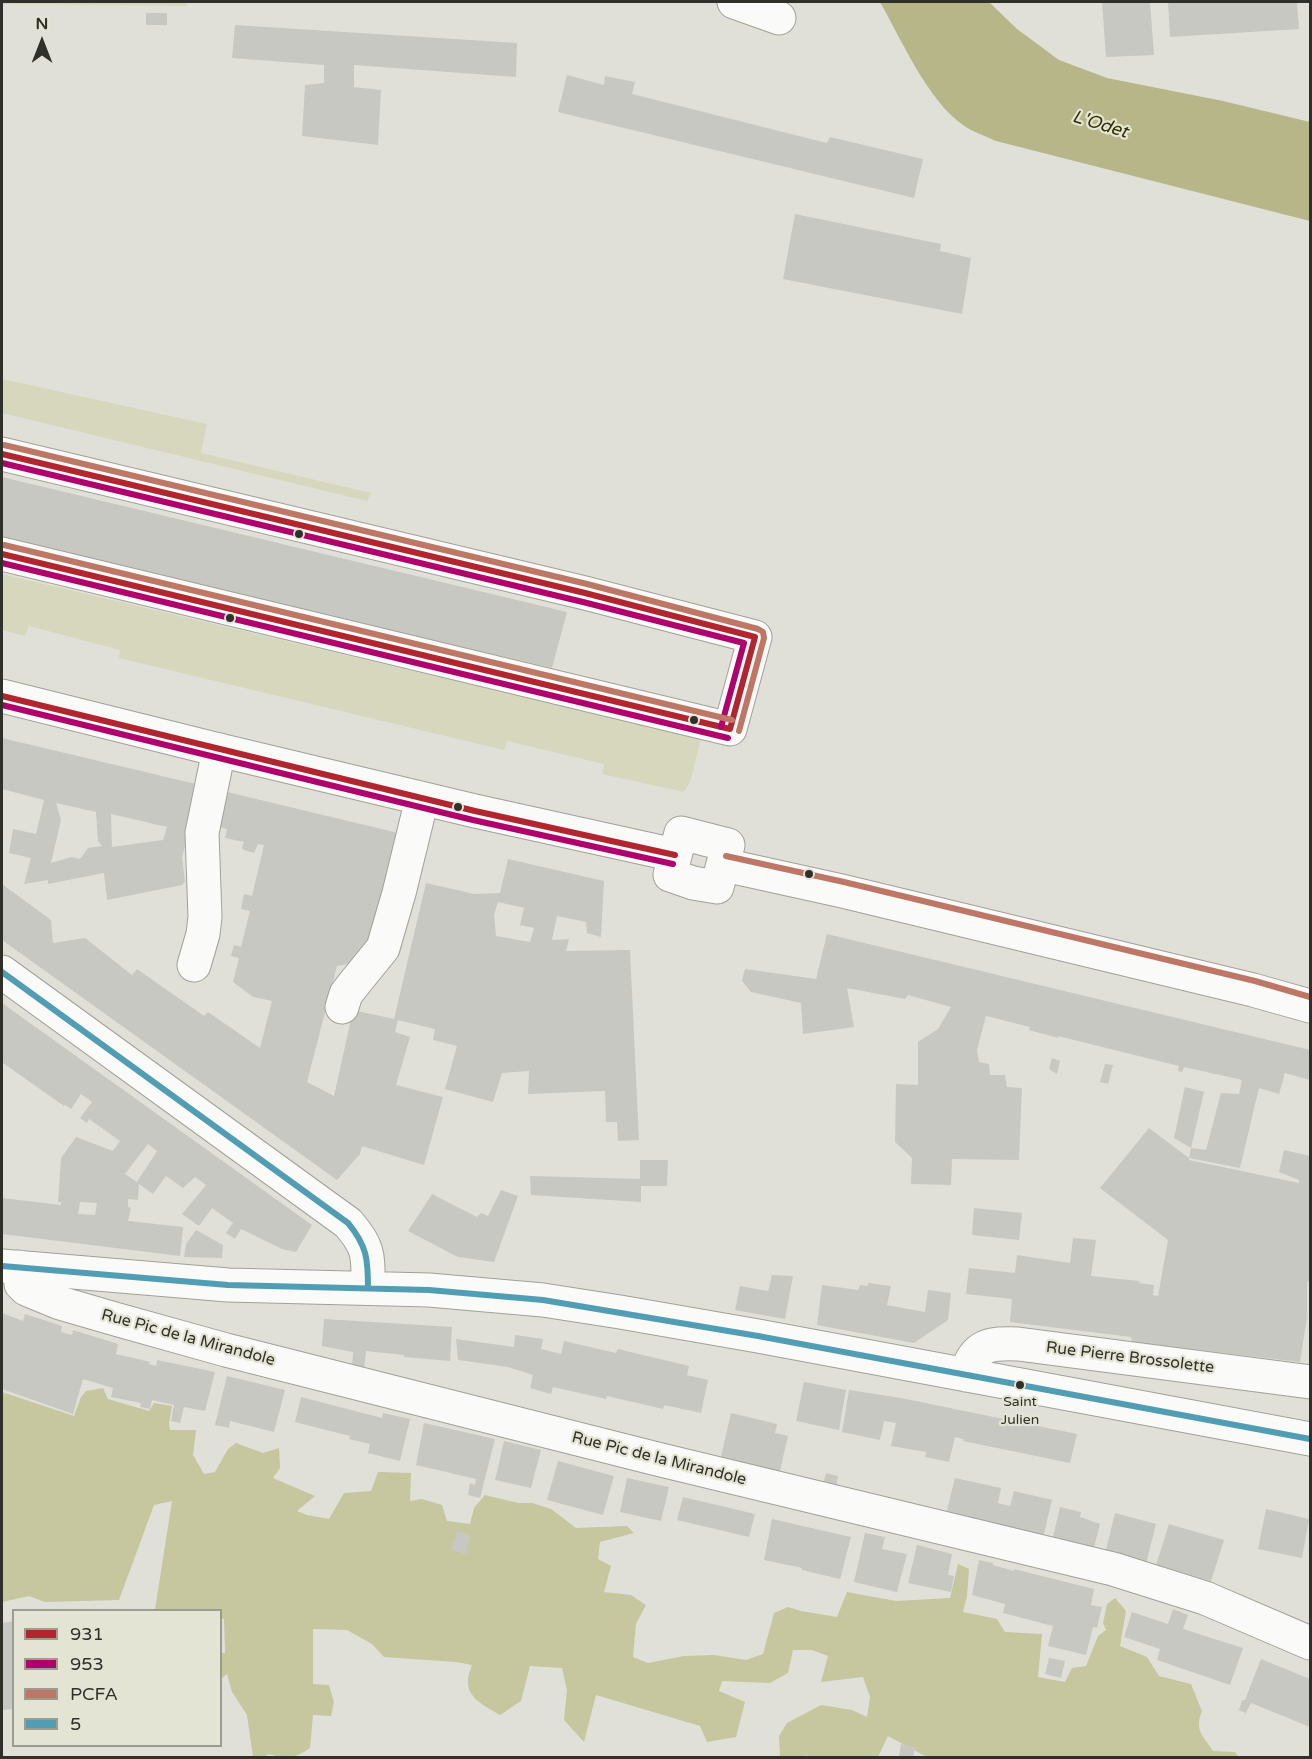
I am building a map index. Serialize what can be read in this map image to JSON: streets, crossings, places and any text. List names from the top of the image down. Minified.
{"streets":{"street":["Rue Pic de la Mirandole","Rue Pierre Brossolette"]},"water":["L'Odet"],"places":["Saint Julien"],"lines":["transit line PCFA","transit line 931","transit line 953","transit line 5"],"legend":["931","953","PCFA","5"],"north":"top"}
